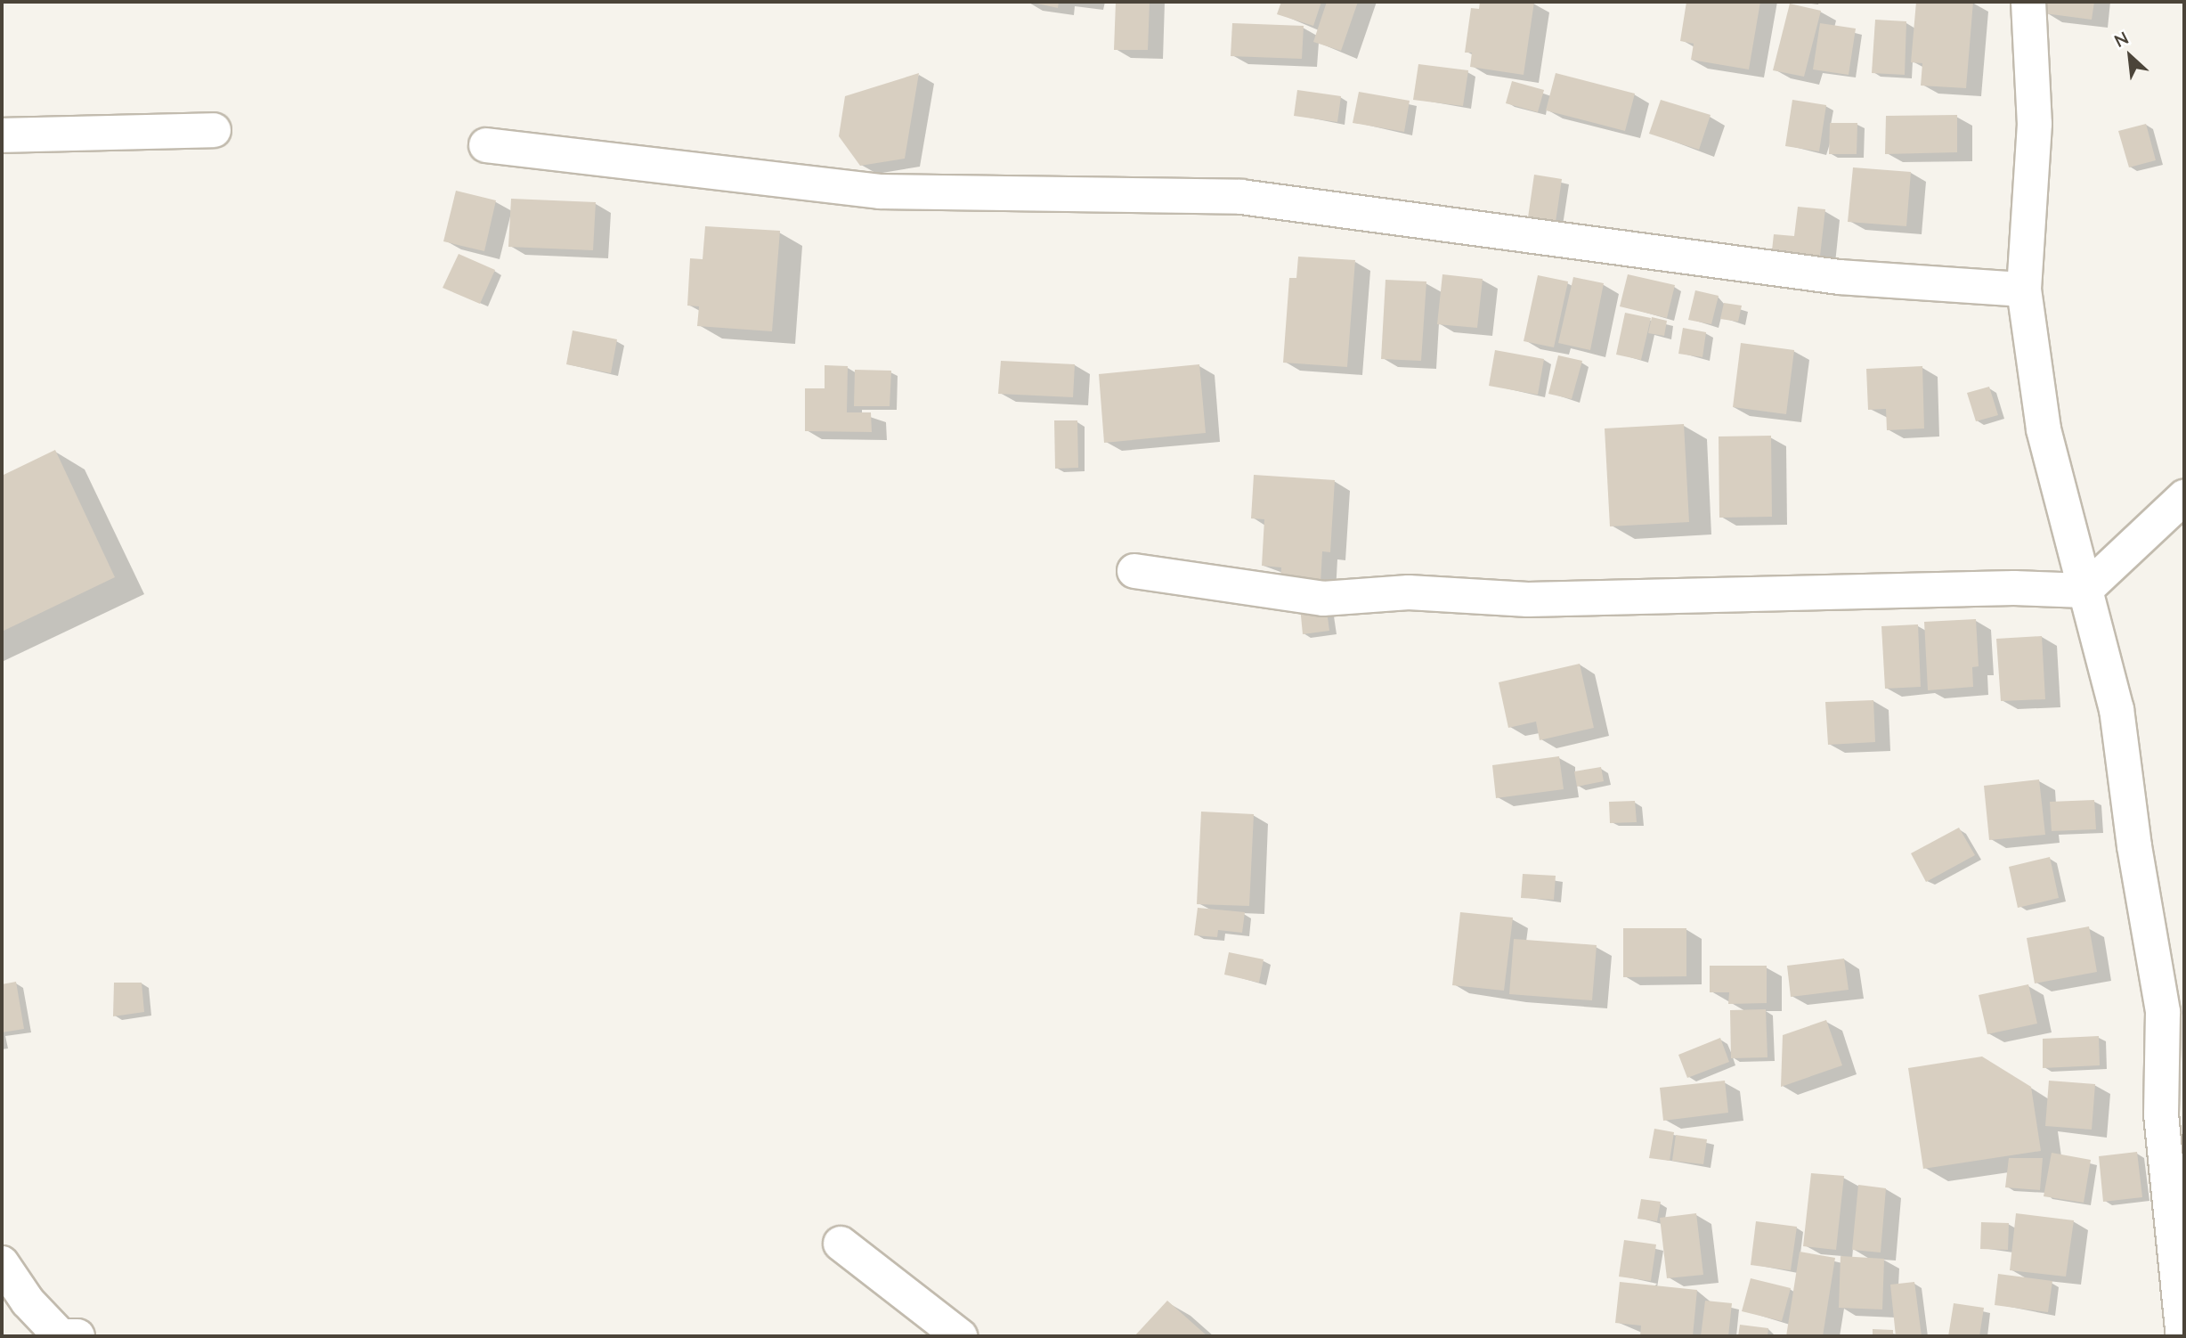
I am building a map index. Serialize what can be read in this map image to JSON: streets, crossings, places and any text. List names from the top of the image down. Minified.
{"north":"top left"}
